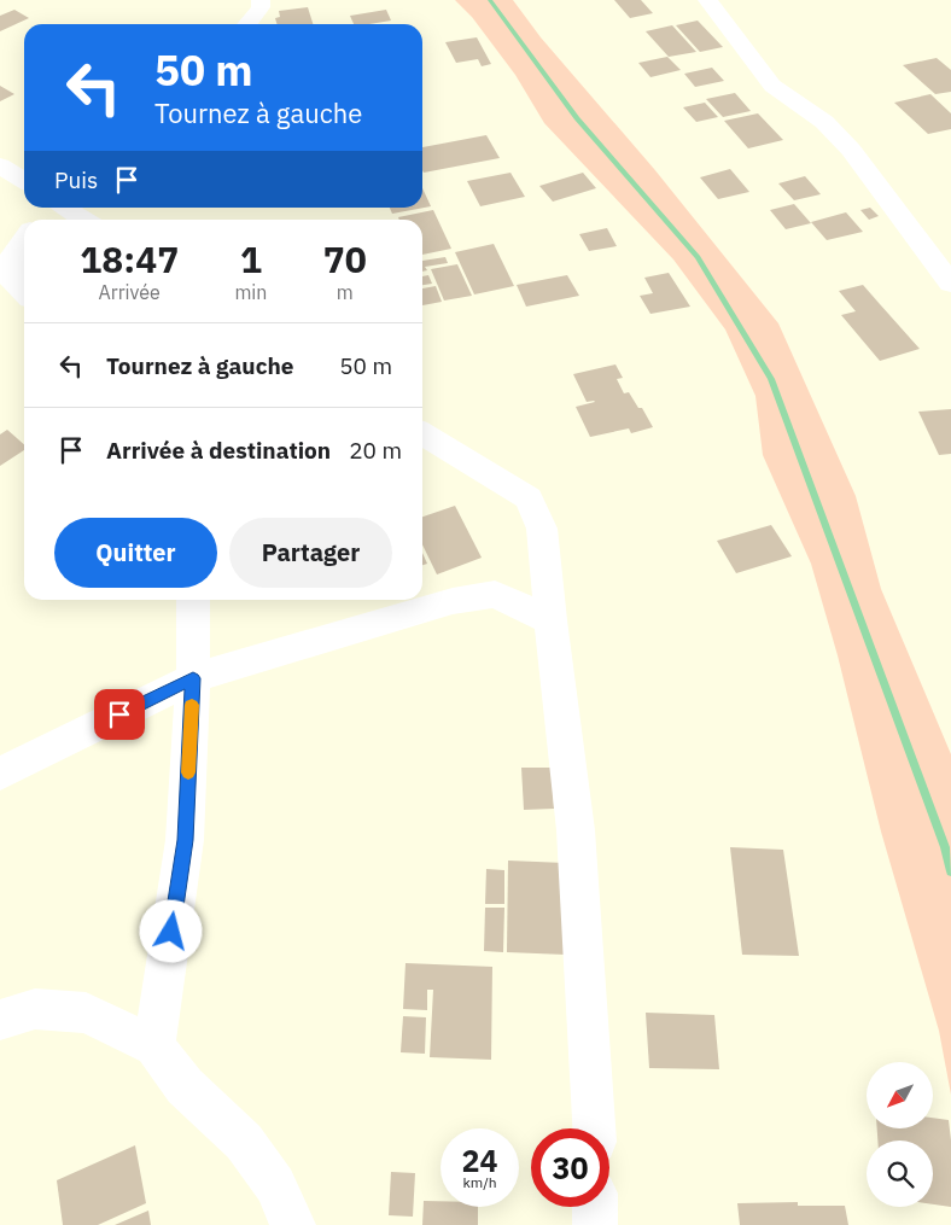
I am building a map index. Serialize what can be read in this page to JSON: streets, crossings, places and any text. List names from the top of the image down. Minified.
{"north":"bottom left","page":{"turn":["50 m","Tournez à gauche"],"then":"Puis","eta":["18:47","Arrivée","1","min","70","m"],"list":[{"name":"Tournez à gauche","value":"50 m"},{"name":"Arrivée à destination","value":"20 m"}],"buttons":["Quitter","Partager"],"speed":"24 km/h","limit":"30"}}
